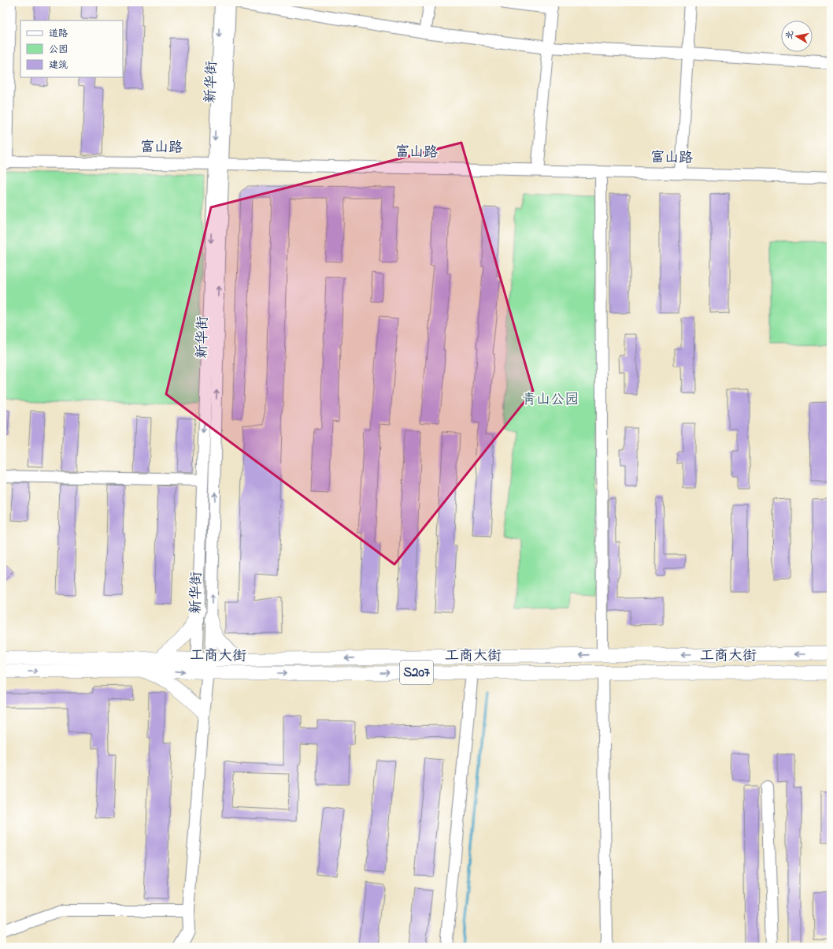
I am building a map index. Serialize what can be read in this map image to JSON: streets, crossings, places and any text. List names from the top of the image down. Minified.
{"streets":{"main road":["工商大街","S207"],"street":["新华街","富山路"]},"crossings":[["新华街","富山路"],["新华街","工商大街"]],"parks":["青山公园"],"legend":["道路","公园","建筑"],"north":"left"}
